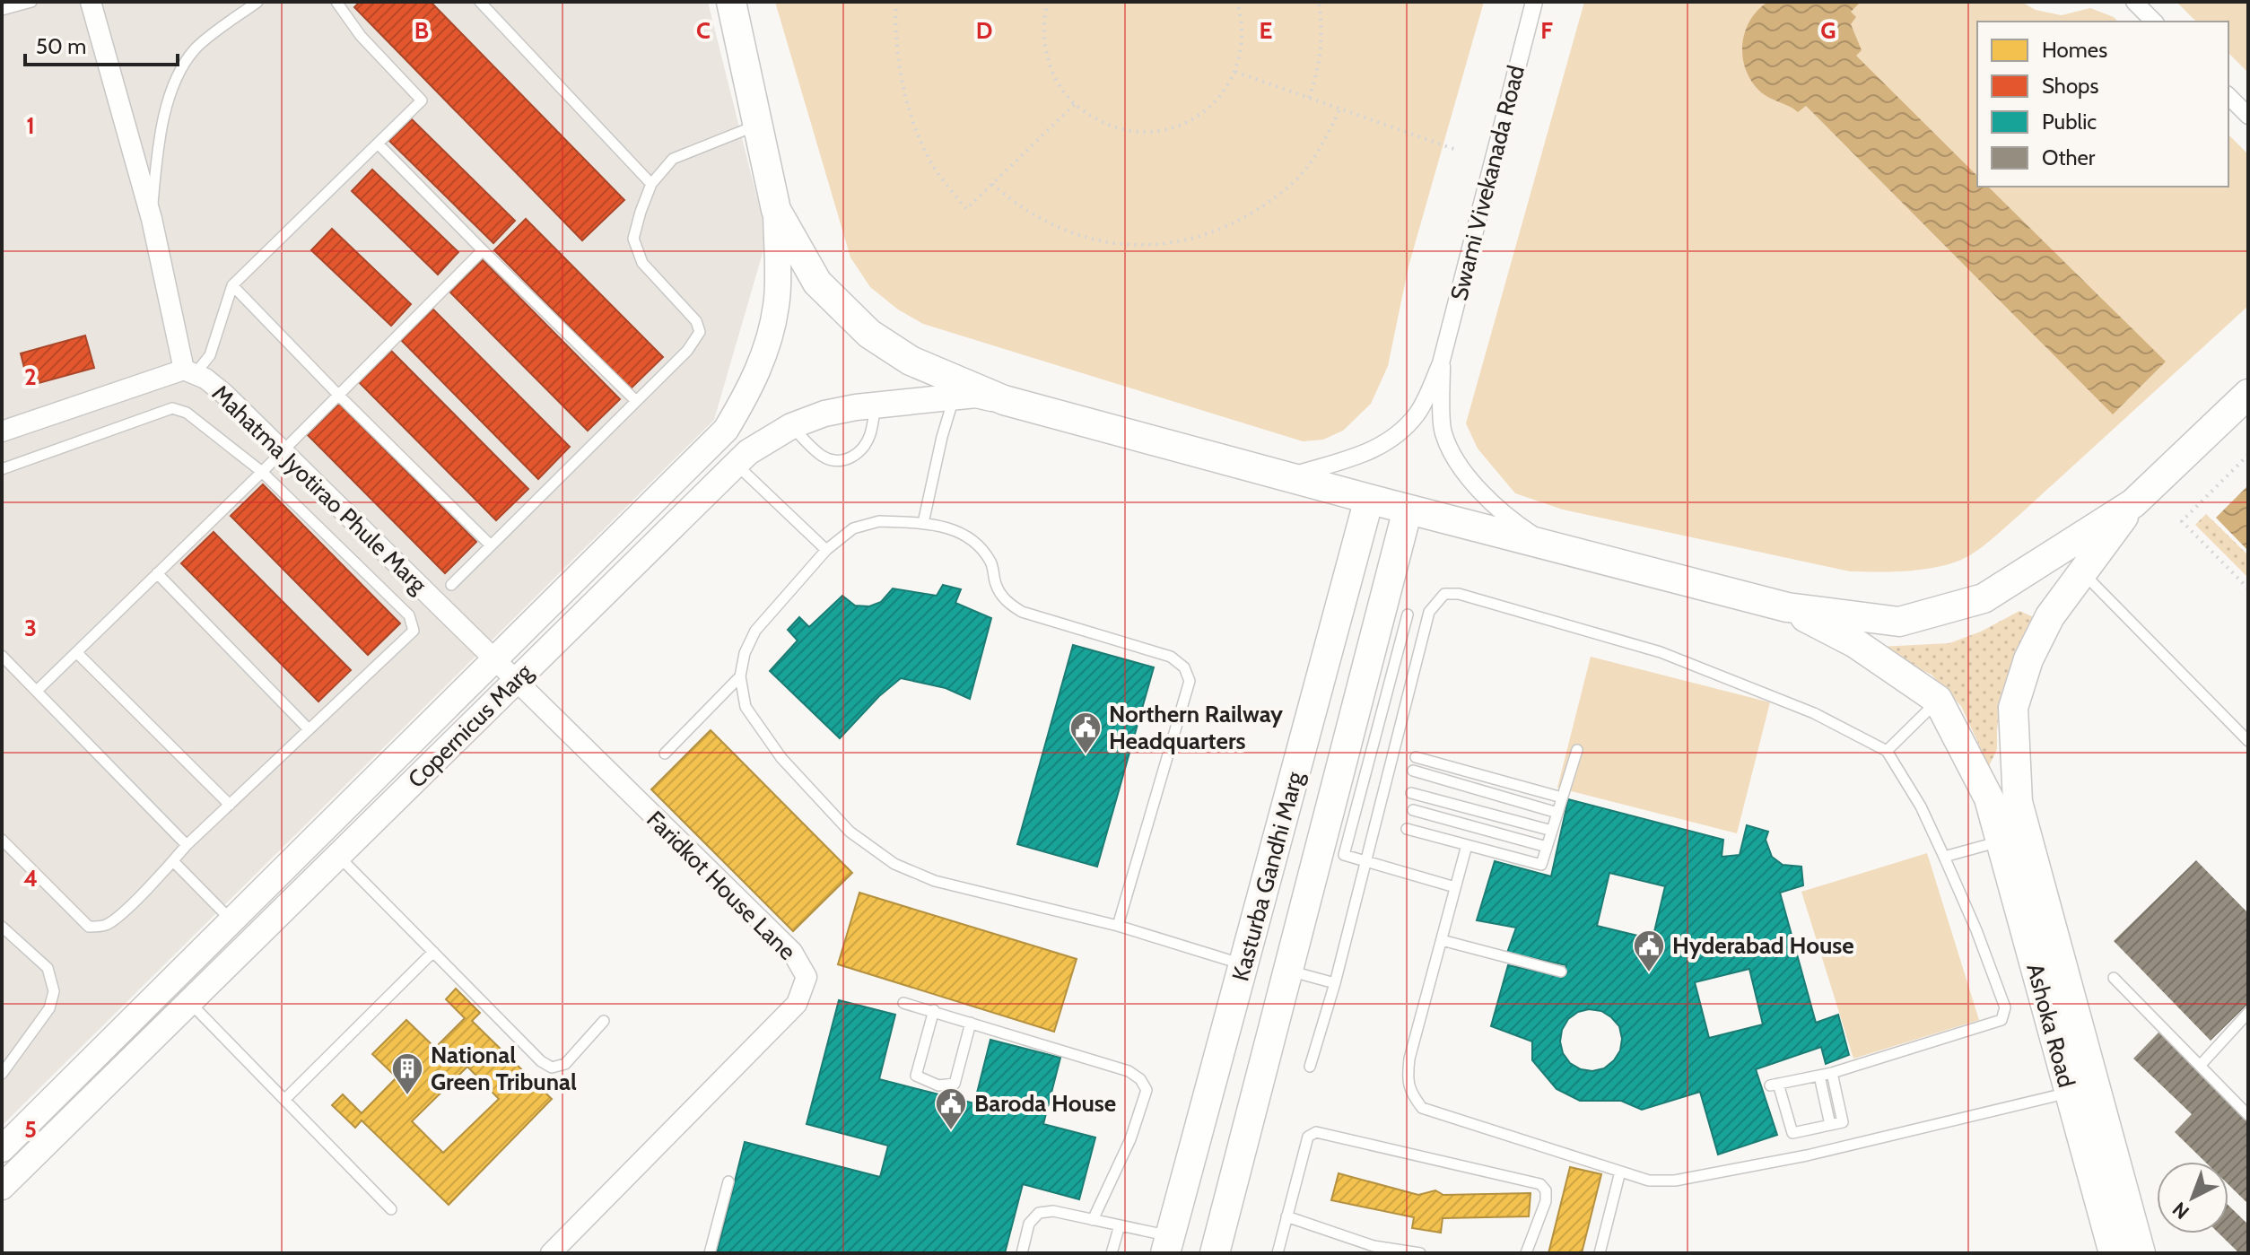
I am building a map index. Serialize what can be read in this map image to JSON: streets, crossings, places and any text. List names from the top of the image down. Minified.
{"streets":{"main road":["Kasturba Gandhi Marg","Ashoka Road"],"street":["Swami Vivekanada Road","Mahatma Jyotirao Phule Marg","Copernicus Marg","Faridkot House Lane"]},"crossings":[["Mahatma Jyotirao Phule Marg","Copernicus Marg"],["Mahatma Jyotirao Phule Marg","Faridkot House Lane"],["Copernicus Marg","Faridkot House Lane"]],"places":{"public building":["Northern Railway Headquarters","Hyderabad House","Baroda House"],"building":["National Green Tribunal"]},"legend":["Homes","Shops","Public","Other"],"scale_bar":"50 m","north":"bottom left","grid":{"columns":["B","C","D","E","F","G"],"rows":["1","2","3","4","5"]}}
